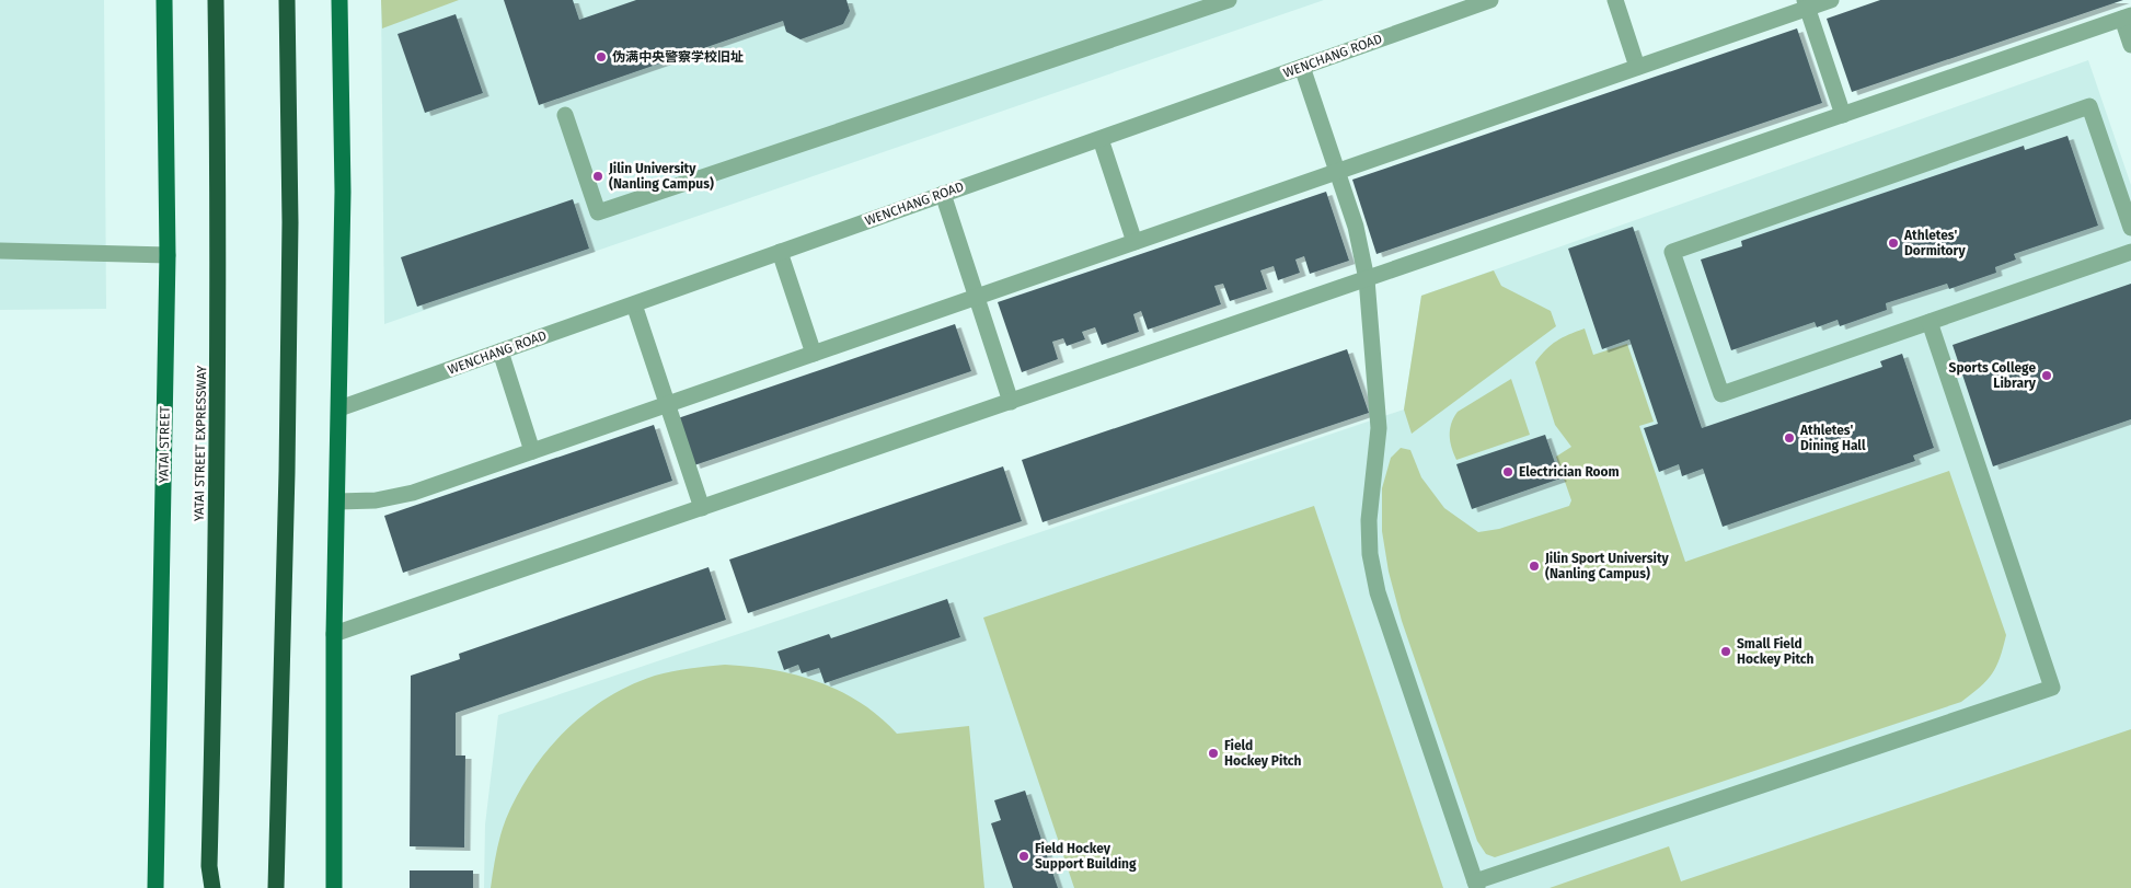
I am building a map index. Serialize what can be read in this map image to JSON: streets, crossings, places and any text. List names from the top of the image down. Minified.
{"streets":{"highway":["YATAI STREET EXPRESSWAY"],"main road":["YATAI STREET"],"street":["WENCHANG ROAD"]},"places":["伪满中央警察学校旧址","Jilin University (Nanling Campus)","Athletes' Dormitory","Sports College Library","Athletes' Dining Hall","Electrician Room","Jilin Sport University (Nanling Campus)","Small Field Hockey Pitch","Field Hockey Pitch","Field Hockey Support Building"]}
